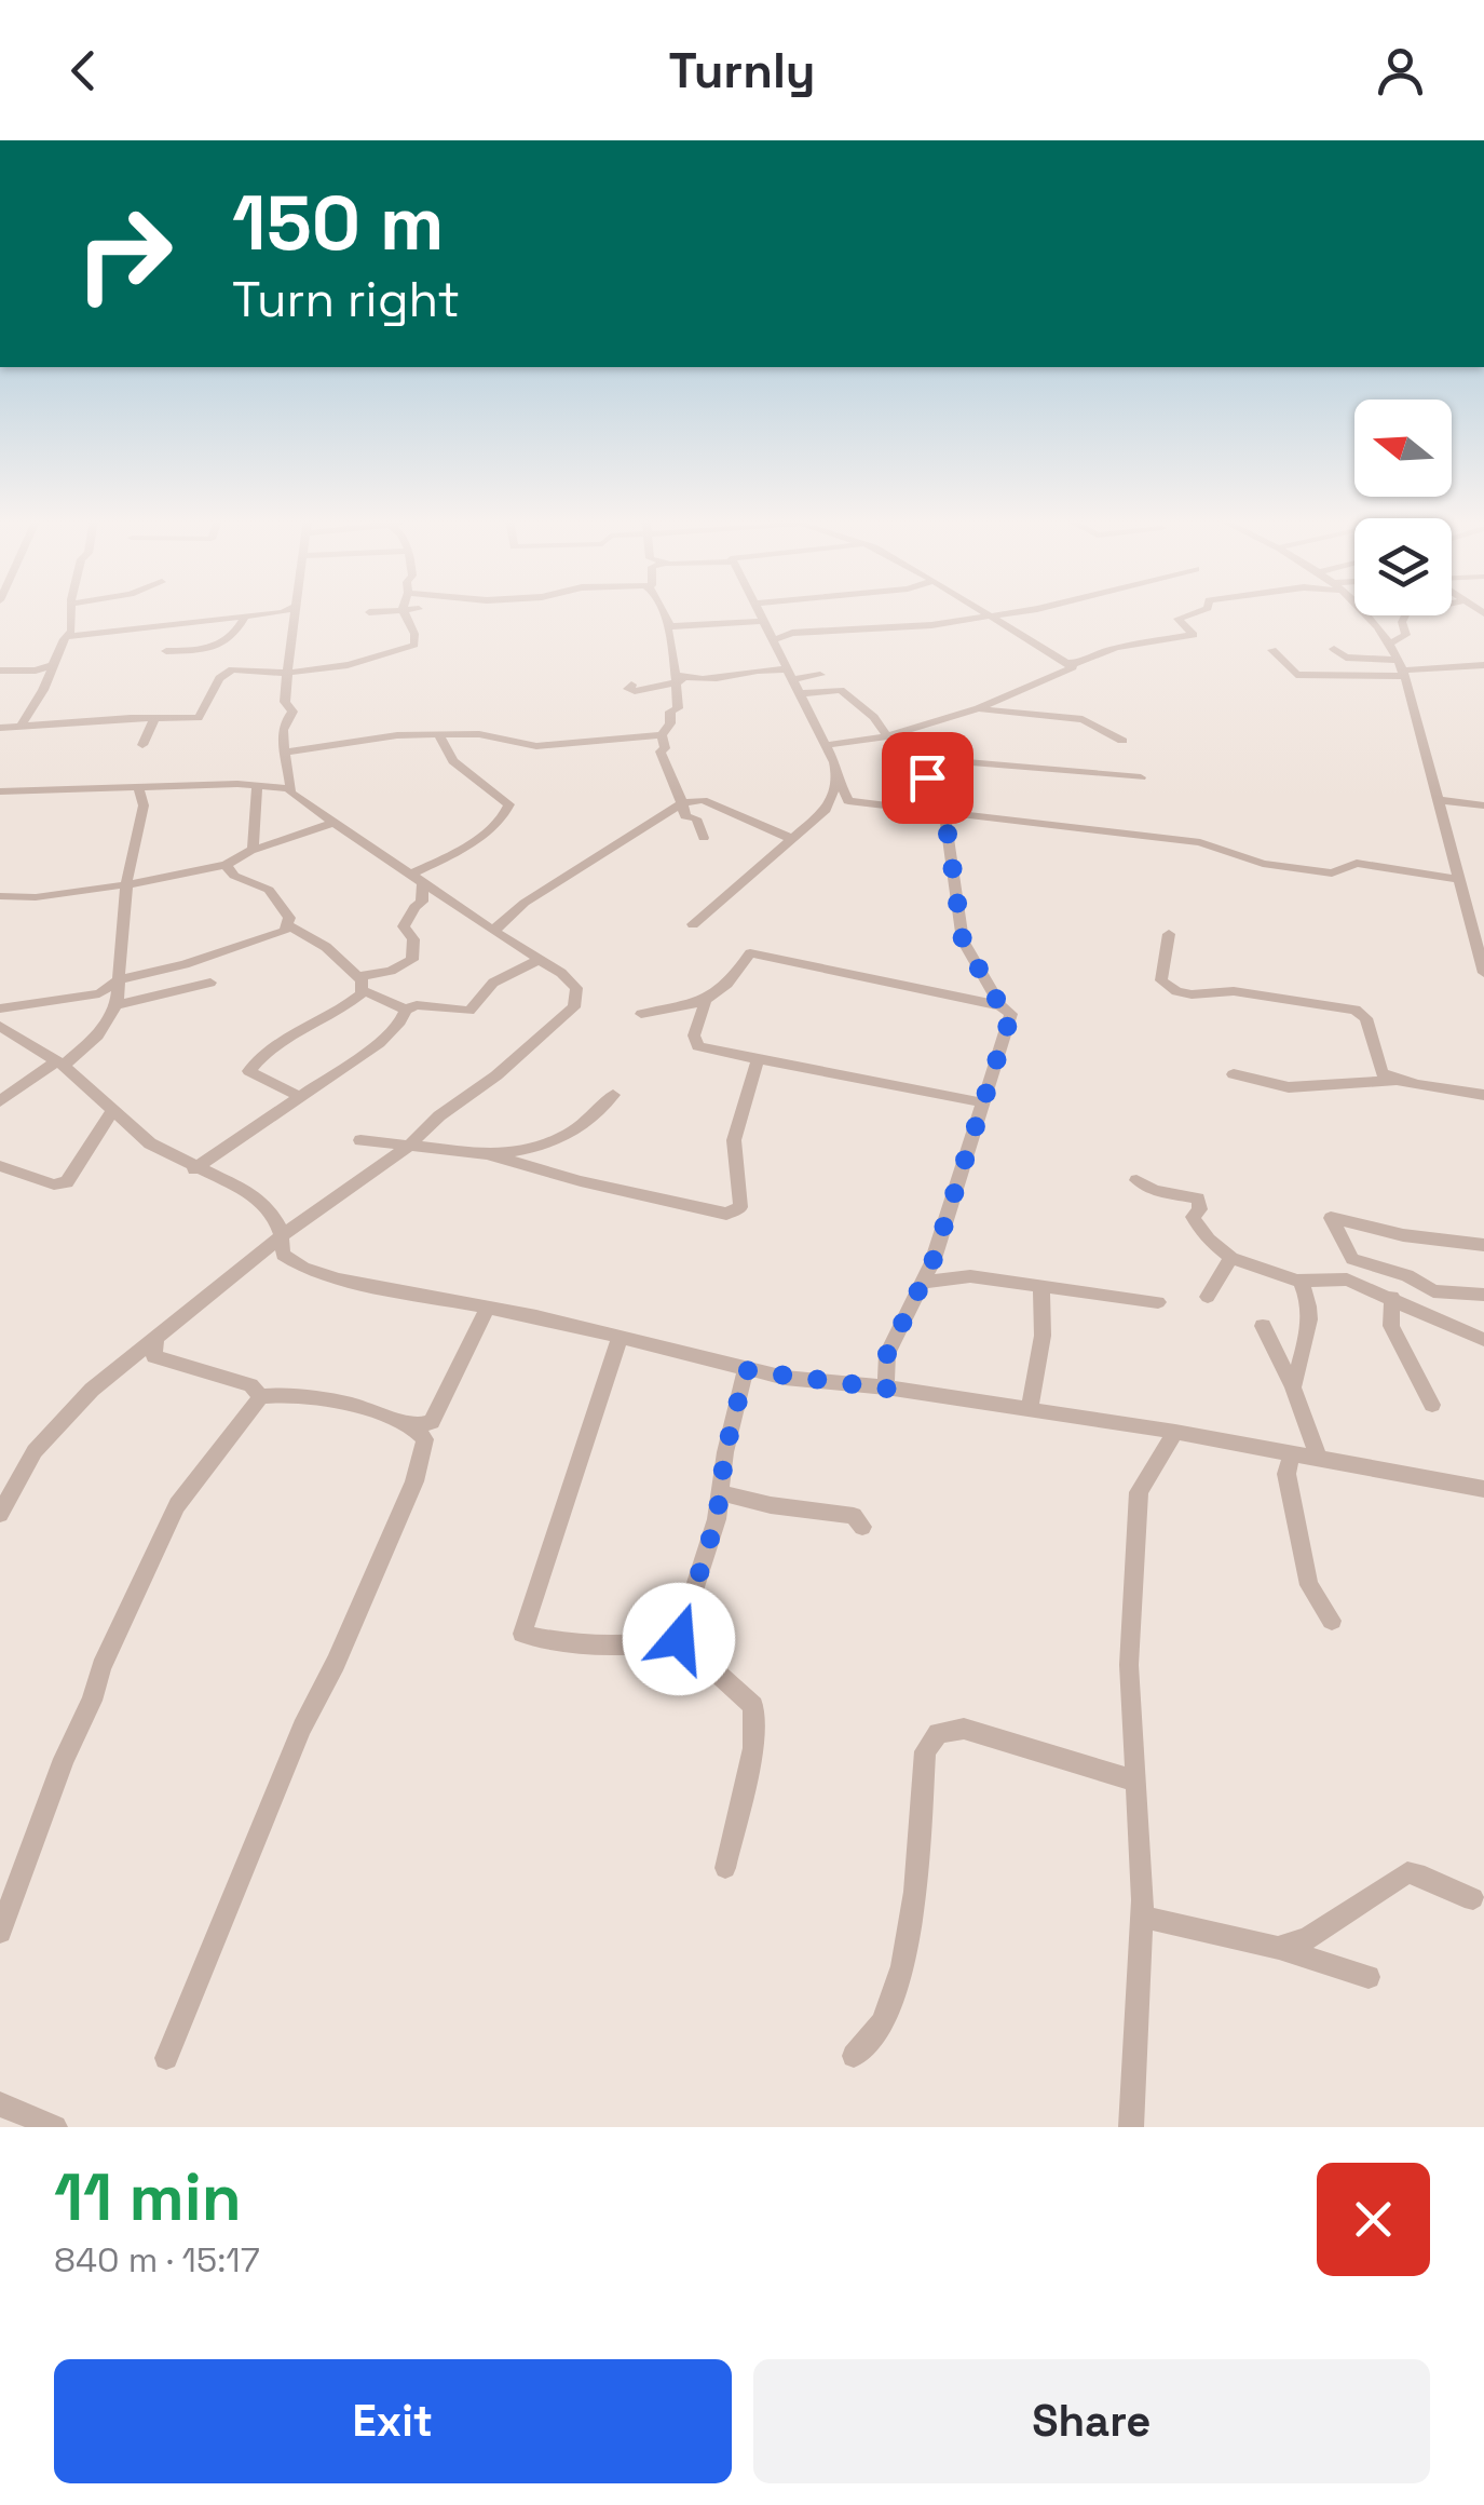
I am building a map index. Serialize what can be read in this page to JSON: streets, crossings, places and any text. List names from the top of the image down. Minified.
{"north":"left","page":{"header":"Turnly","turn":["150 m","Turn right"],"heading":["11 min","840 m · 15:17"],"buttons":["Exit","Share"]}}
